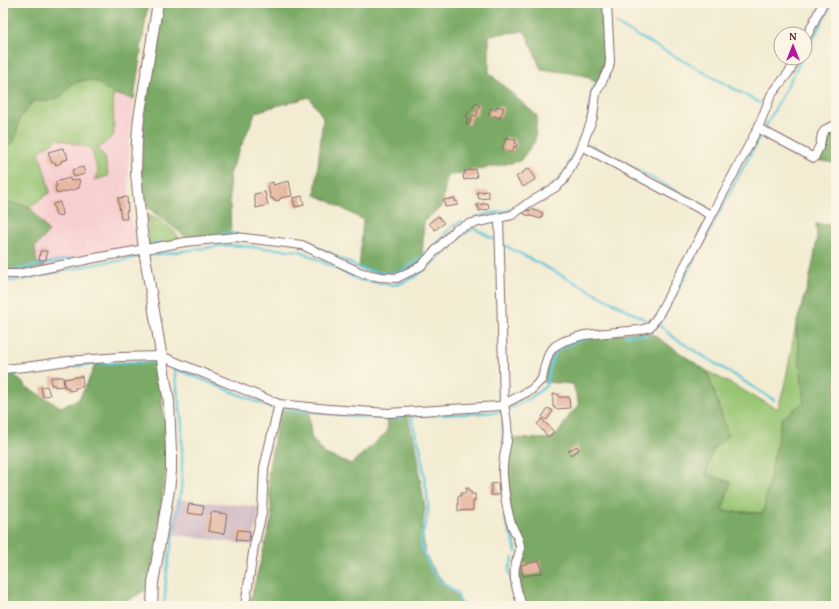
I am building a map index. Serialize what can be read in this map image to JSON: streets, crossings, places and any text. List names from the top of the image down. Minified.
{"north":"top"}
